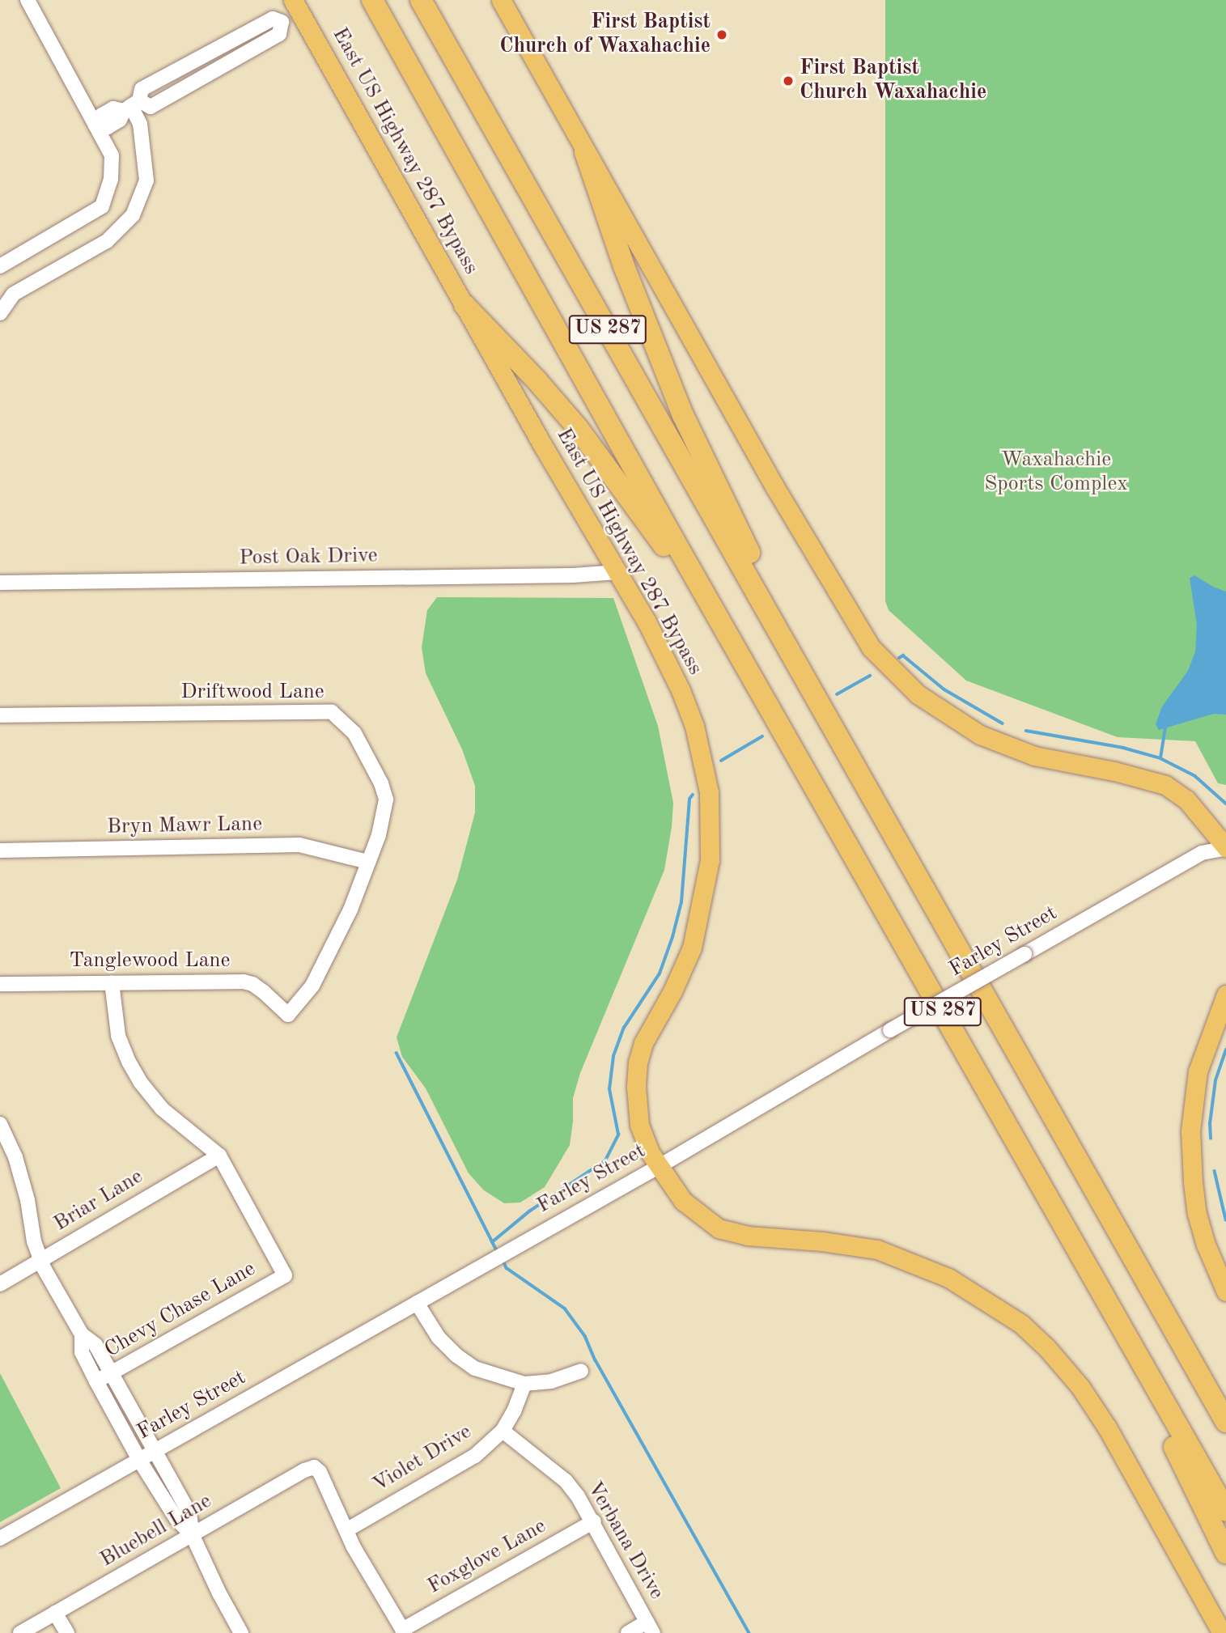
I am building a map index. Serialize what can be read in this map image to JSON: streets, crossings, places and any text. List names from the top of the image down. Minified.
{"streets":{"highway":["US 287"],"main road":["East US Highway 287 Bypass"],"street":["Post Oak Drive","Driftwood Lane","Bryn Mawr Lane","Farley Street","Tanglewood Lane","Briar Lane","Chevy Chase Lane","Violet Drive","Bluebell Lane","Verbana Drive","Foxglove Lane"]},"crossings":[["East US Highway 287 Bypass","Post Oak Drive"],["East US Highway 287 Bypass","Farley Street"],["Driftwood Lane","Bryn Mawr Lane"],["Driftwood Lane","Tanglewood Lane"],["Briar Lane","Chevy Chase Lane"],["Violet Drive","Bluebell Lane"],["Violet Drive","Verbana Drive"],["Verbana Drive","Foxglove Lane"]],"parks":["Waxahachie Sports Complex"],"places":["First Baptist Church of Waxahachie","First Baptist Church Waxahachie"]}
